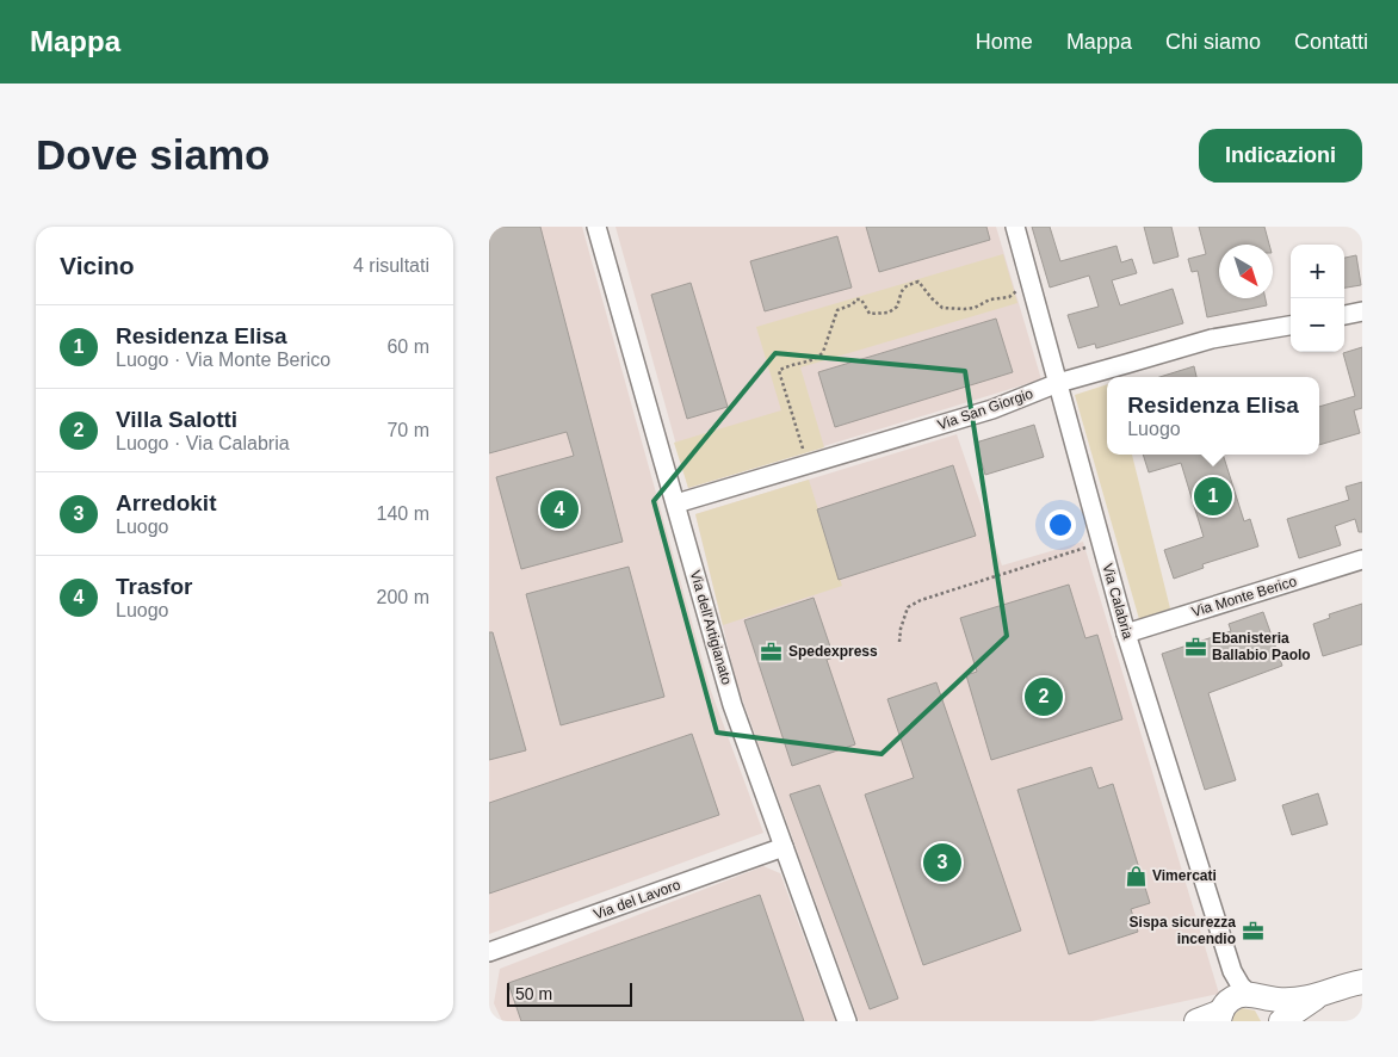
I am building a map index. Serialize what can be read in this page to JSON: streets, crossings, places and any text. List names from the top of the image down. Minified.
{"streets":{"street":["Via San Giorgio","Via Monte Berico","Via Calabria","Via dell'Artigianato","Via del Lavoro"]},"crossings":[["Via San Giorgio","Via Calabria"],["Via San Giorgio","Via dell'Artigianato"],["Via Monte Berico","Via Calabria"],["Via dell'Artigianato","Via del Lavoro"]],"places":{"office":["Ebanisteria Ballabio Paolo","Spedexpress","Sispa sicurezza incendio"],"shop":["Vimercati"]},"scale_bar":"50 m","north":"bottom right","page":{"header":"Mappa","nav":["Home","Mappa","Chi siamo","Contatti"],"buttons":"Indicazioni","title":"Dove siamo","heading":["Vicino","4 risultati"],"map_buttons":["+","−"],"list":[{"mark":"1","name":"Residenza Elisa","note":"Luogo · Via Monte Berico","value":"60 m"},{"mark":"2","name":"Villa Salotti","note":"Luogo · Via Calabria","value":"70 m"},{"mark":"3","name":"Arredokit","note":"Luogo","value":"140 m"},{"mark":"4","name":"Trasfor","note":"Luogo","value":"200 m"}],"popup":["Residenza Elisa","Luogo"],"pins":["1","4","2","3"],"scale":"50 m"}}
